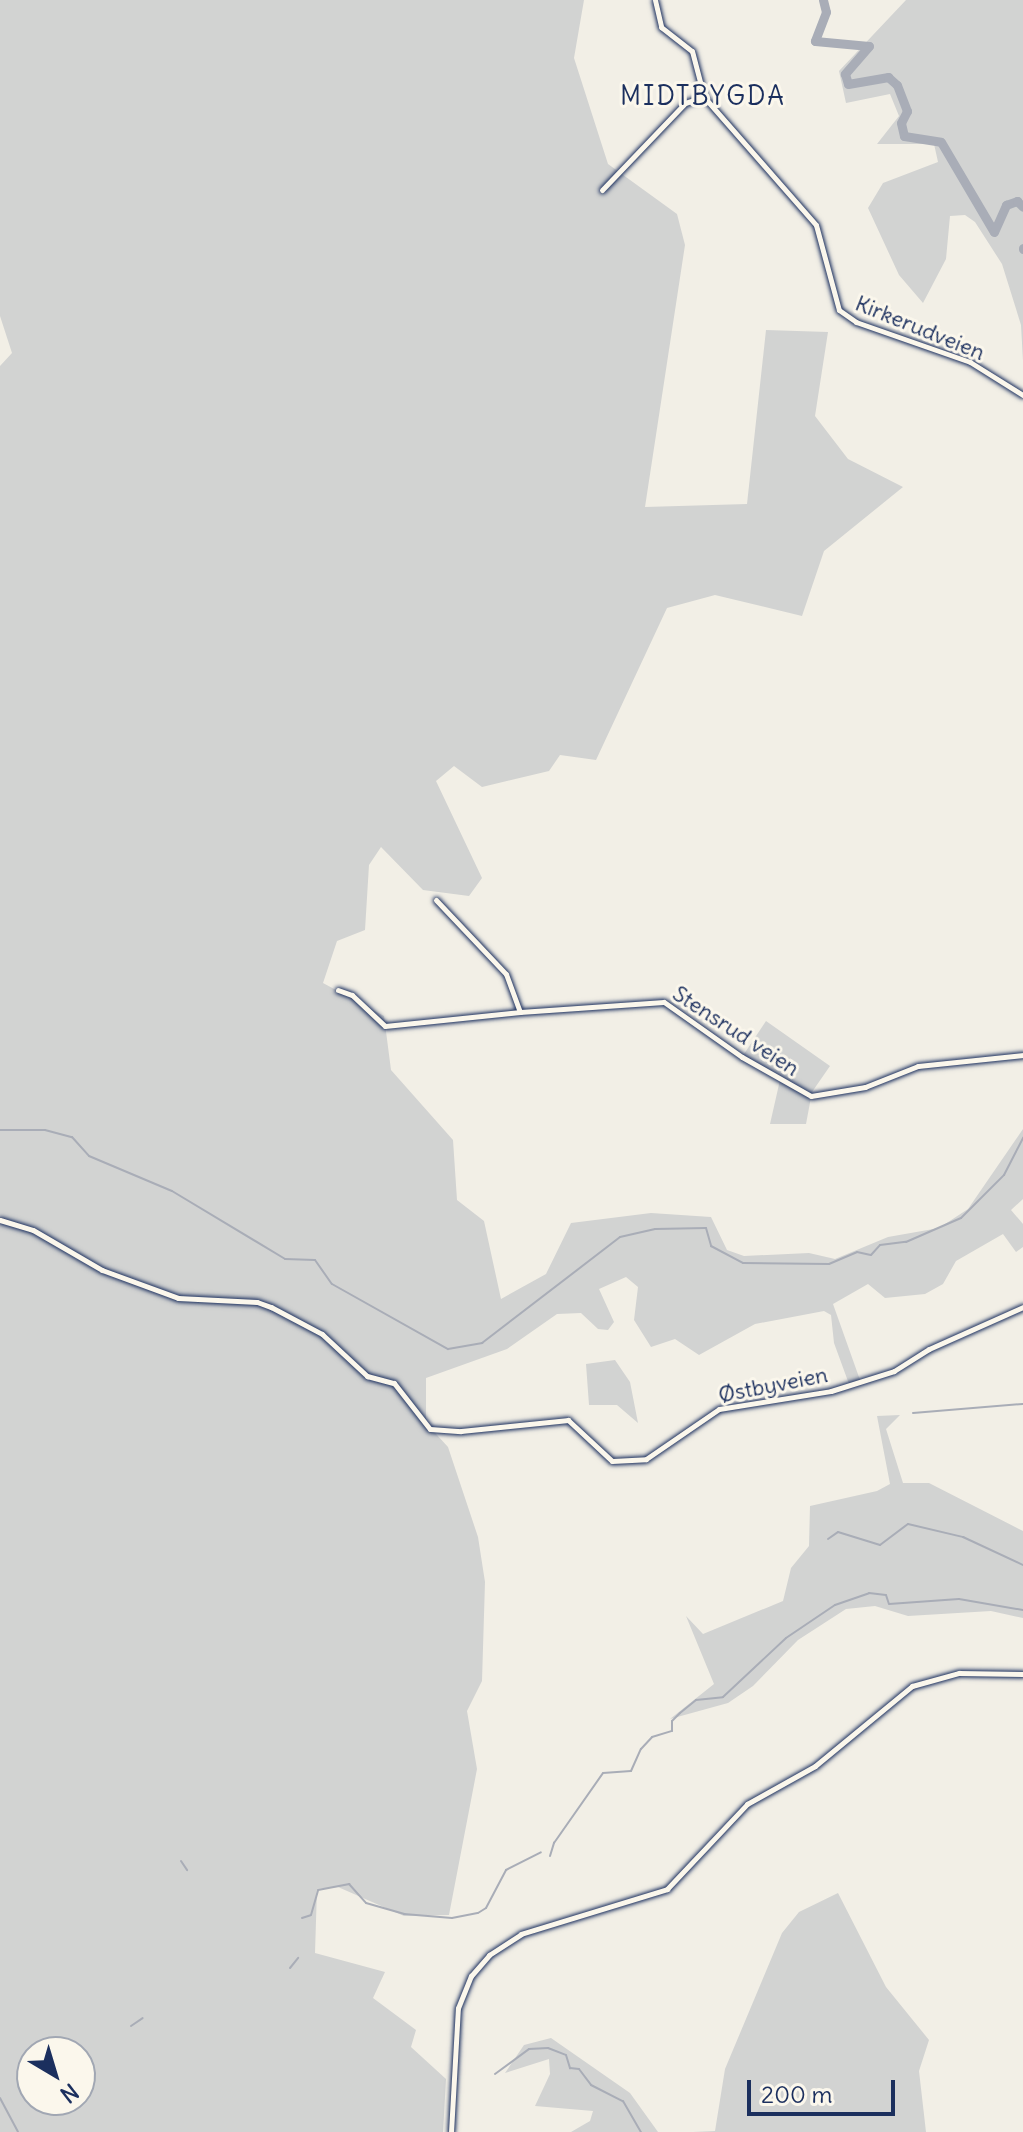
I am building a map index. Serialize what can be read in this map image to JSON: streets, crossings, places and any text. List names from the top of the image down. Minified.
{"streets":{"street":["Kirkerudveien","Stensrud veien","Østbyveien"]},"districts":["MIDTBYGDA"],"scale_bar":"200 m","north":"bottom right"}
